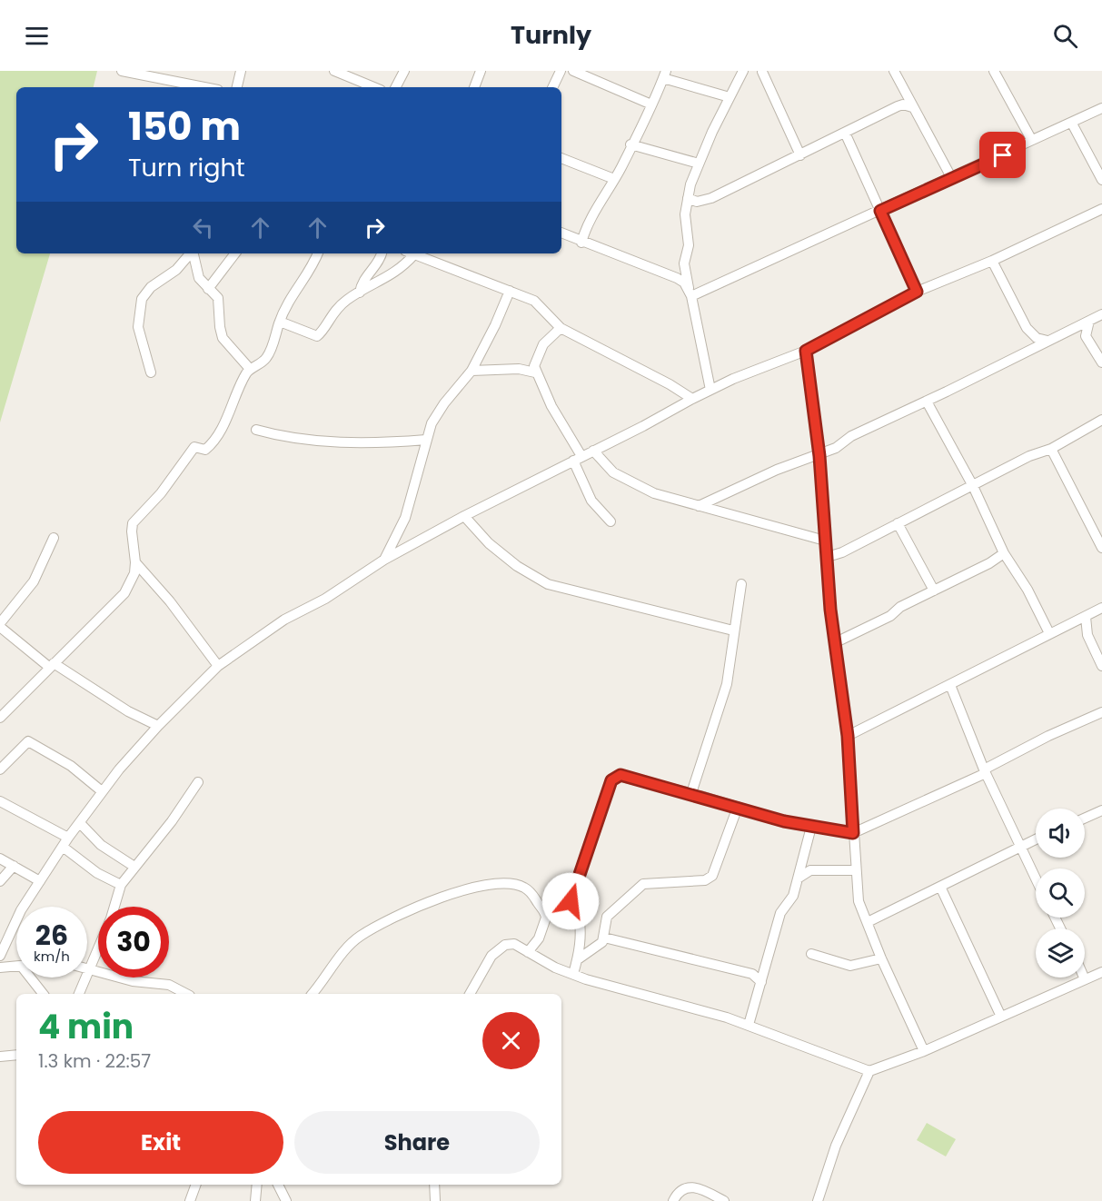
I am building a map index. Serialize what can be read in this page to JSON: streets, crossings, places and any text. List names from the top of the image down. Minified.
{"page":{"header":"Turnly","turn":["150 m","Turn right"],"speed":"26 km/h","limit":"30","heading":["4 min","1.3 km · 22:57"],"buttons":["Exit","Share"]}}
